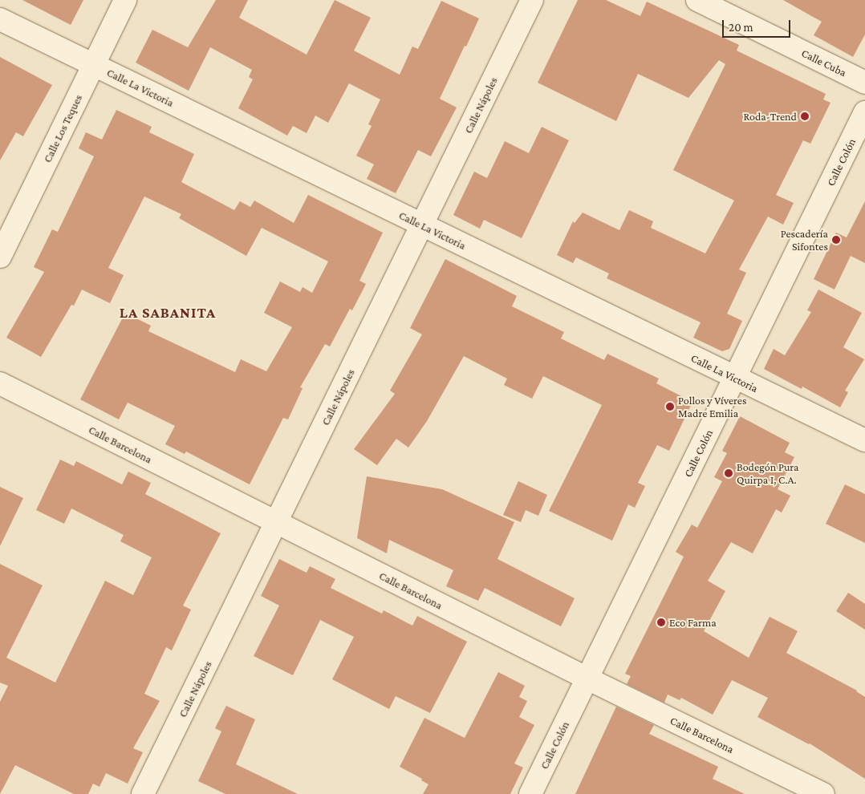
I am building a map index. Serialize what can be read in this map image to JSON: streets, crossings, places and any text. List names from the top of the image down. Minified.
{"streets":{"street":["Calle Cuba","Calle La Victoria","Calle Nápoles","Calle Los Teques","Calle Colón","Calle Barcelona"]},"crossings":[["Calle La Victoria","Calle Nápoles"],["Calle La Victoria","Calle Los Teques"],["Calle La Victoria","Calle Colón"],["Calle Nápoles","Calle Barcelona"],["Calle Colón","Calle Barcelona"]],"districts":["LA SABANITA"],"places":["Roda-Trend","Pescadería Sifontes","Pollos y Víveres Madre Emilia","Bodegón Pura Quirpa I, C.A.","Eco Farma"],"scale_bar":"20 m"}
